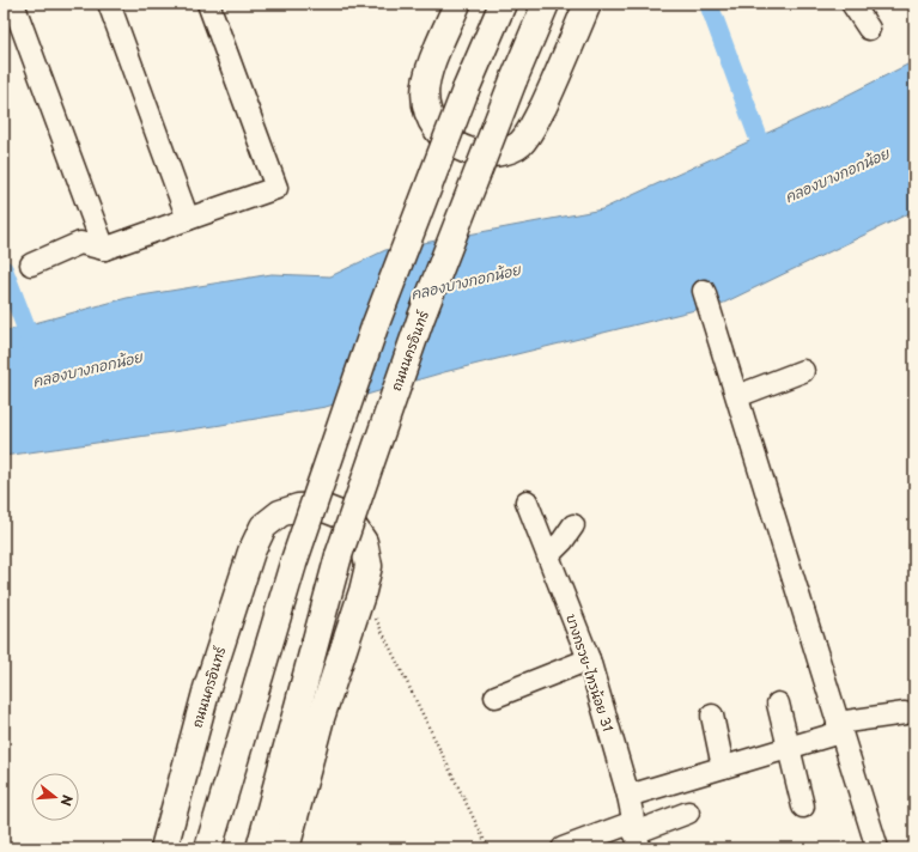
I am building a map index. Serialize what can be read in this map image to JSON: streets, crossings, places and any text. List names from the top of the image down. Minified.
{"streets":{"main road":["ถนนนครอินทร์"],"street":["บางกรวย-ไทรน้อย 31"]},"water":["คลองบางกอกน้อย"],"north":"right"}
